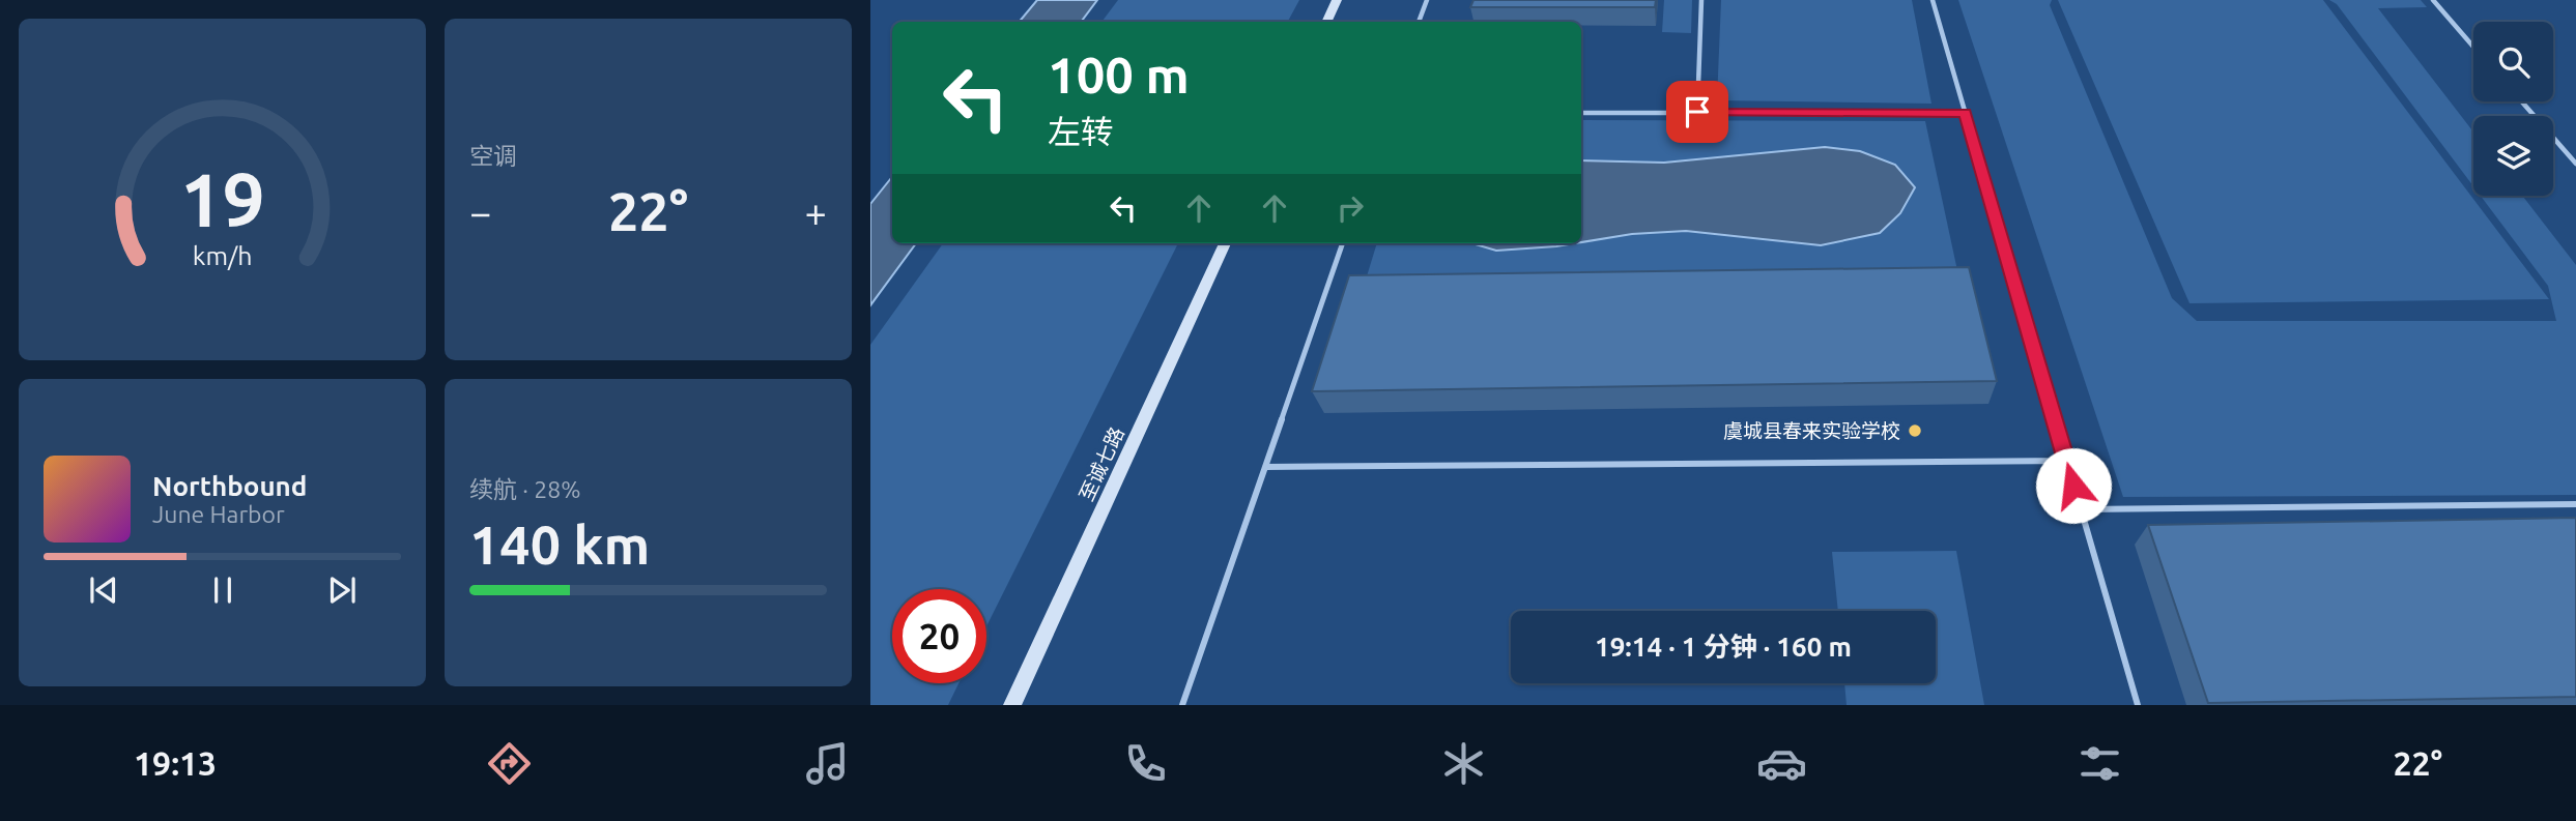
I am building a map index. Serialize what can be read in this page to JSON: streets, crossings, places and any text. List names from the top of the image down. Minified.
{"streets":{"main road":["至诚七路"]},"places":["虞城县春来实验学校"],"page":{"tile":["空调",["续航 · 28%","140 km"]],"turn":["100 m","左转"],"heat":["−","22°","+"],"song":["Northbound","June Harbor"],"limit":"20","trip":"19:14 · 1 分钟 · 160 m","tabs":["19:13","22°"],"gauge":["19","km/h"]}}
